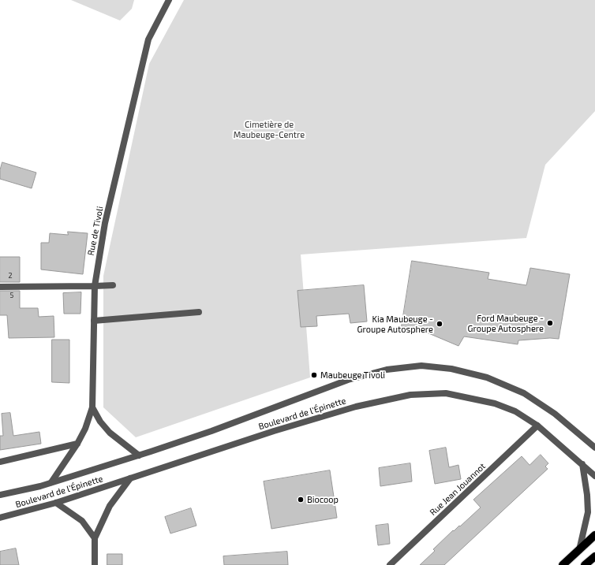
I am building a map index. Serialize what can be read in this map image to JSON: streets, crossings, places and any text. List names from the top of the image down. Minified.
{"streets":{"street":["Rue de Tivoli","Boulevard de l'Épinette","Rue Jean Jouannot"]},"crossings":[["Boulevard de l'Épinette","Rue Jean Jouannot"]],"parks":["Cimetière de Maubeuge-Centre"],"places":["Ford Maubeuge - Groupe Autosphere","Kia Maubeuge - Groupe Autosphere","Maubeuge Tivoli","Biocoop"],"house_numbers":["2","5"]}
